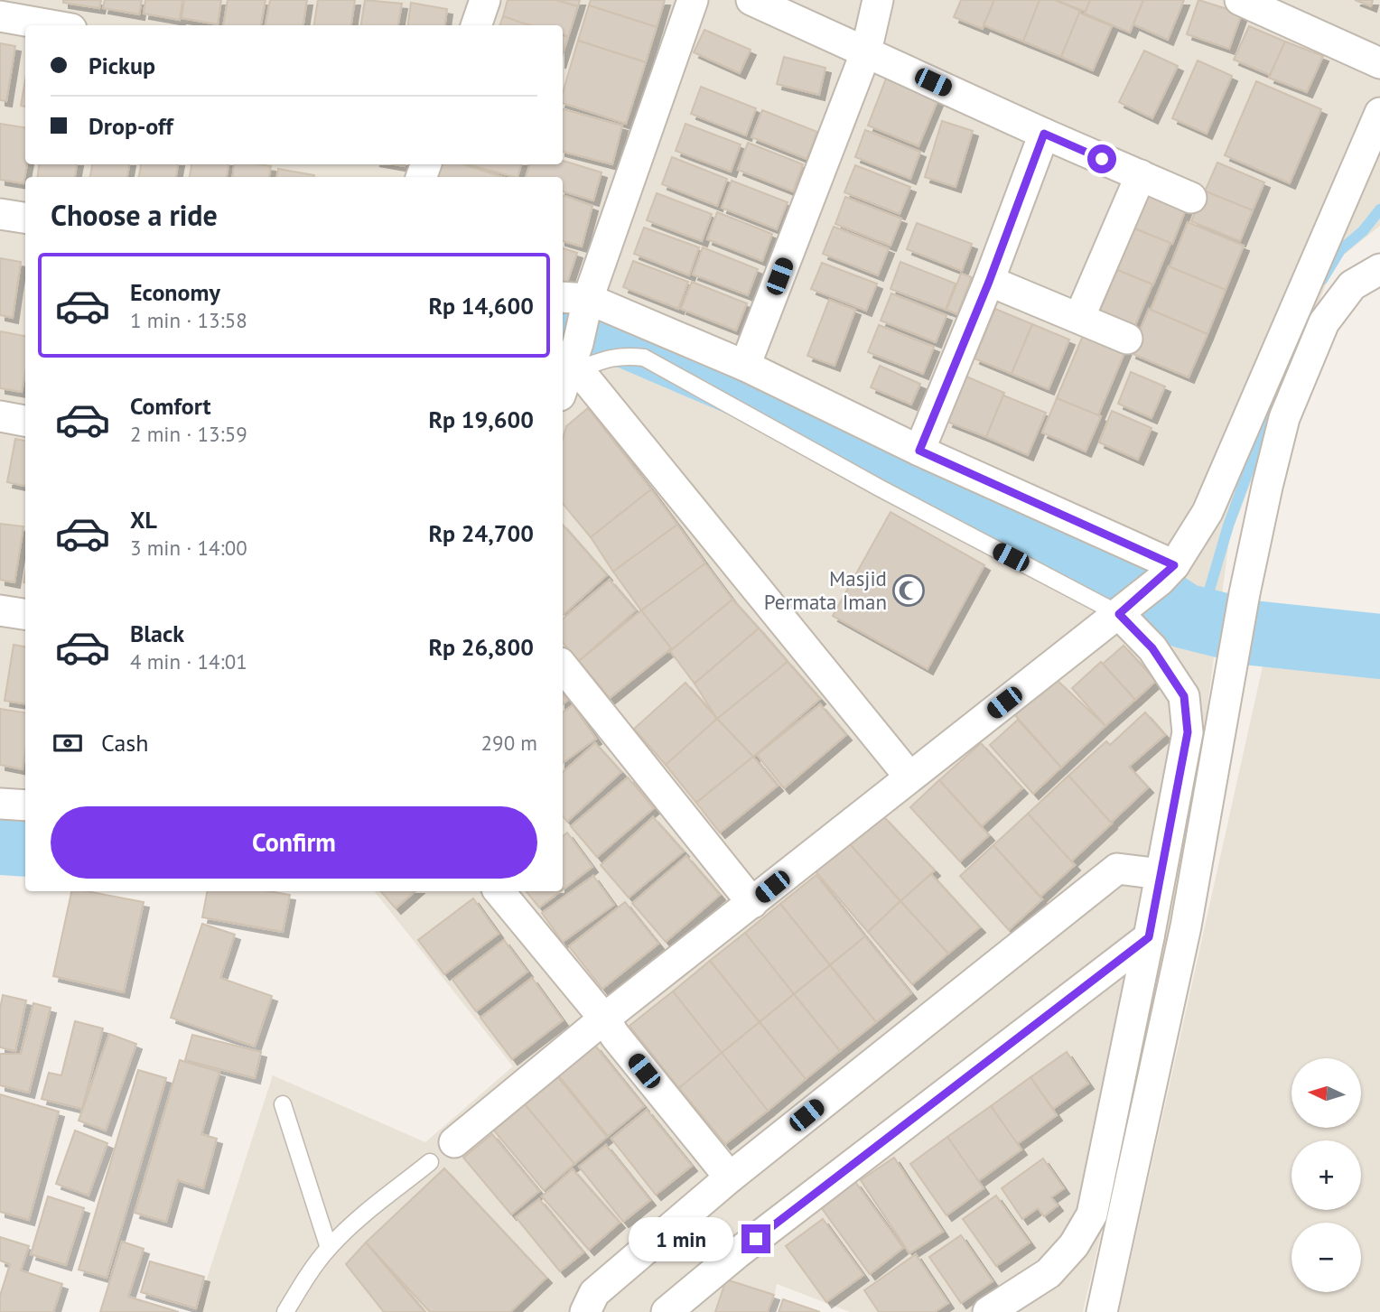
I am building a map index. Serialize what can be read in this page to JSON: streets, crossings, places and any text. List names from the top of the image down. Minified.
{"places":{"mosque":["Masjid Permata Iman"]},"north":"left","page":{"banner":["Pickup","Drop-off"],"heading":"Choose a ride","list":[{"name":"Economy","note":"1 min · 13:58","value":"Rp 14,600"},{"name":"Comfort","note":"2 min · 13:59","value":"Rp 19,600"},{"name":"XL","note":"3 min · 14:00","value":"Rp 24,700"},{"name":"Black","note":"4 min · 14:01","value":"Rp 26,800"}],"pay":["Cash","290 m"],"buttons":"Confirm","map_buttons":["+","−"],"bubble":"1 min"}}
